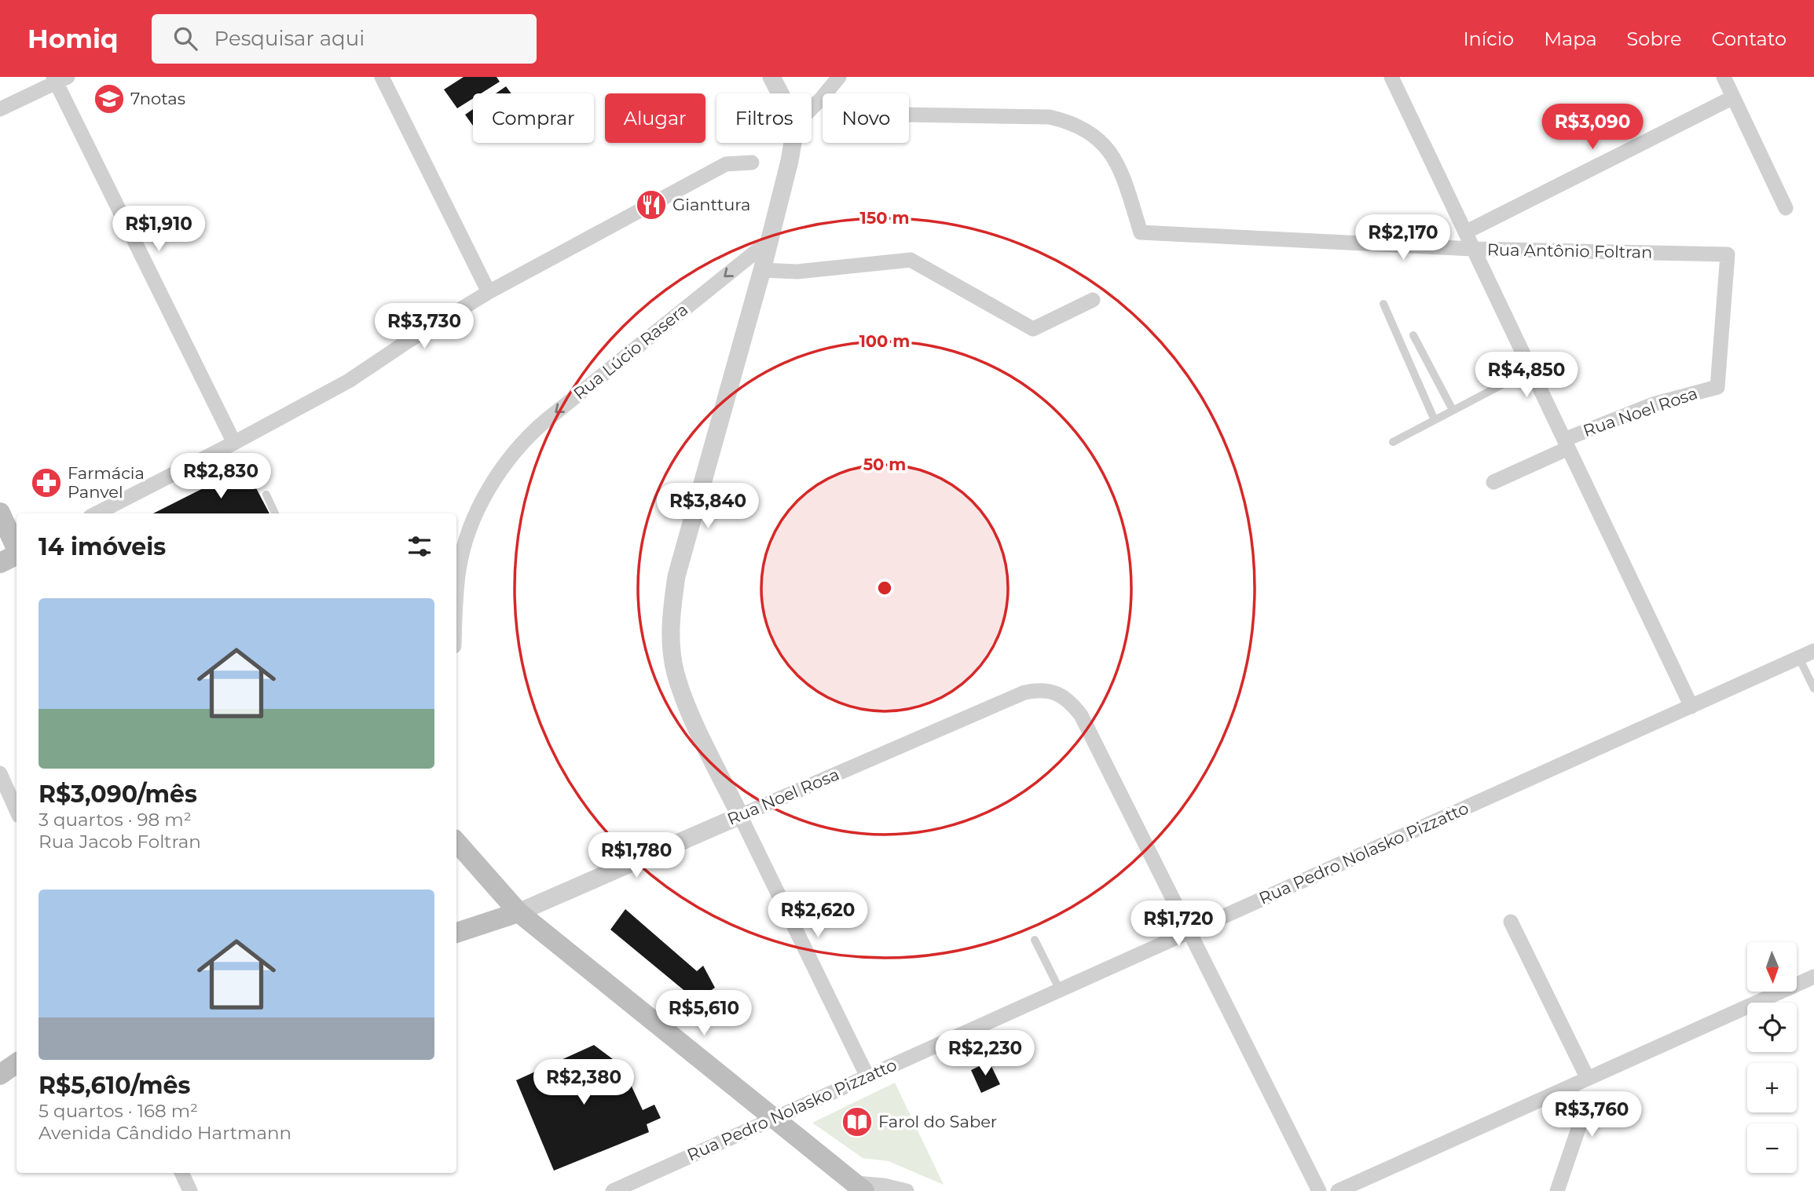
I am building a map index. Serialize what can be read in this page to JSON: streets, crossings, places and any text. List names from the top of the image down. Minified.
{"streets":{"street":["Rua Antônio Foltran","Rua Lúcio Rasera","Rua Noel Rosa","Rua Pedro Nolasko Pizzatto"]},"crossings":[["Rua Antônio Foltran","Rua Noel Rosa"],["Rua Noel Rosa","Rua Pedro Nolasko Pizzatto"]],"places":{"school or university":["7notas"],"restaurant":["Gianttura"],"pharmacy":["Farmácia Panvel"],"library":["Farol do Saber"]},"north":"bottom","page":{"header":"Homiq","search":"Pesquisar aqui","nav":["Início","Mapa","Sobre","Contato"],"chip":["Comprar","Alugar","Filtros","Novo"],"price":["R$3,090","R$1,910","R$2,170","R$3,730","R$4,850","R$2,830","R$3,840","R$1,780","R$2,620","R$1,720","R$5,610","R$2,230","R$2,380","R$3,760"],"heading":"14 imóveis","list":[{"name":"R$3,090/mês","note":"3 quartos · 98 m² · Rua Jacob Foltran"},{"name":"R$5,610/mês","note":"5 quartos · 168 m² · Avenida Cândido Hartmann"}],"map_buttons":["+","−"]},"rings":["150 m","100 m","50 m"]}
